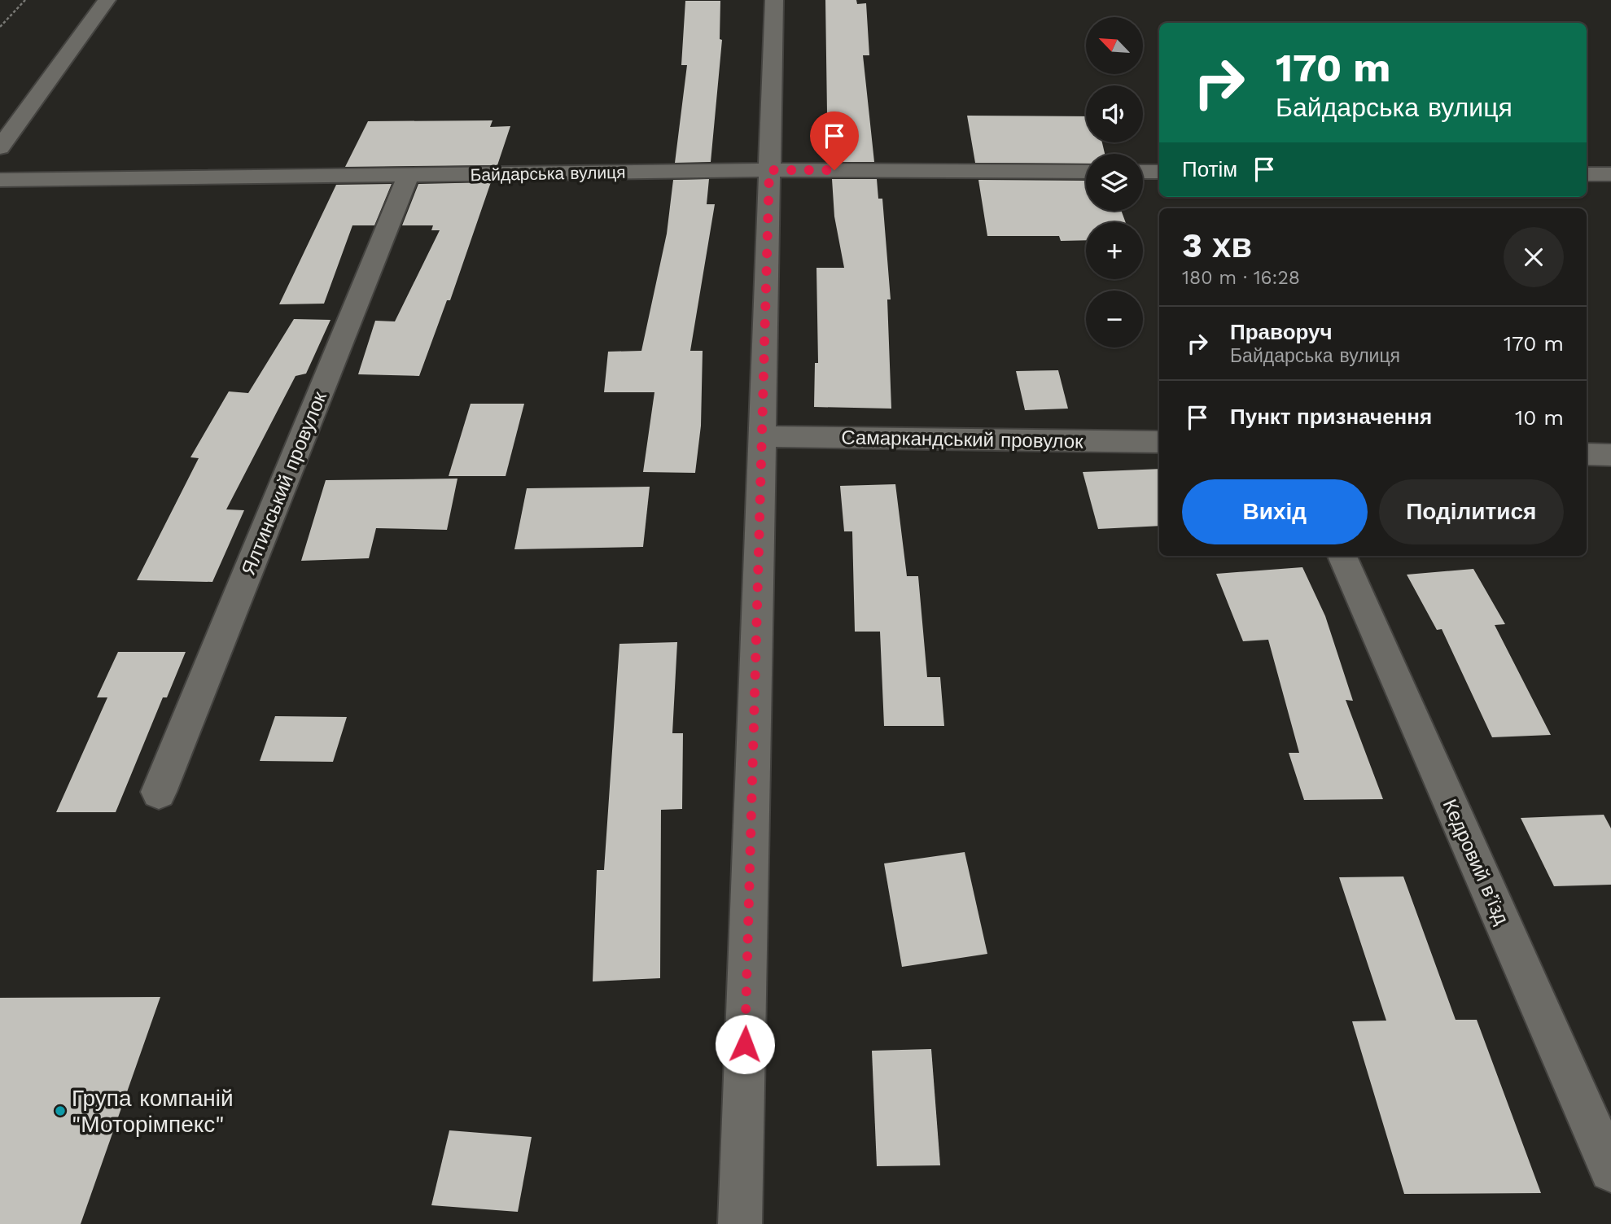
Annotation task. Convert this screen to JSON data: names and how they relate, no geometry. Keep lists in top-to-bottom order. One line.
{"streets":{"street":["Байдарська вулиця","Самаркандський провулок","Ялтинський провулок","Кедровий в’їзд"]},"crossings":[["Байдарська вулиця","Ялтинський провулок"]],"places":["Група компаній \"Моторімпекс\""],"north":"top left","page":{"map_buttons":["+","−"],"turn":["170 m","Байдарська вулиця"],"then":"Потім","heading":["3 хв","180 m · 16:28"],"list":[{"name":"Праворуч","note":"Байдарська вулиця","value":"170 m"},{"name":"Пункт призначення","value":"10 m"}],"buttons":["Вихід","Поділитися"]}}
